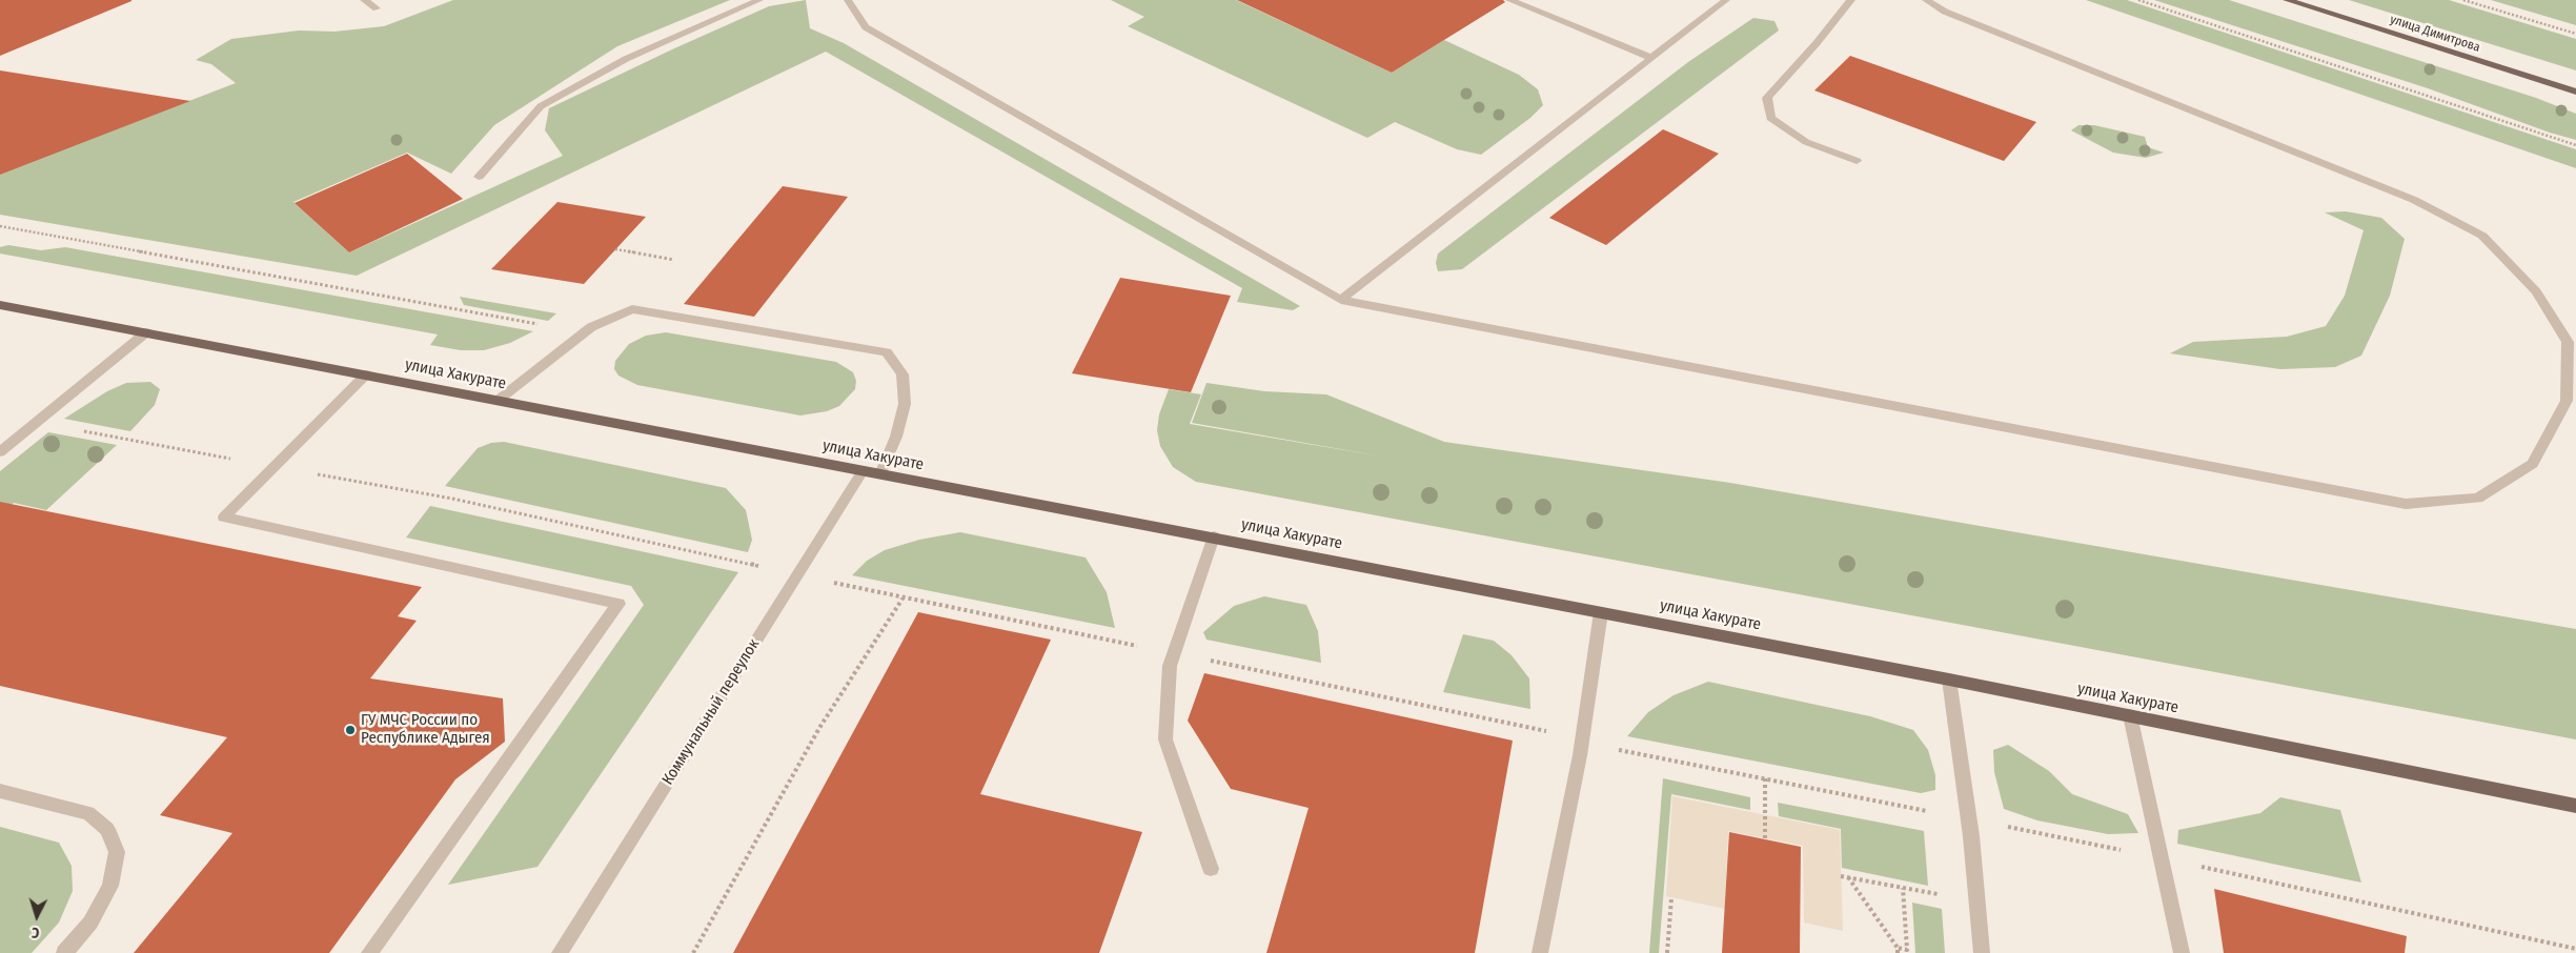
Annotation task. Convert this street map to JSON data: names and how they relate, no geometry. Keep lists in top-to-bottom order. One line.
{"streets":{"main road":["улица Димитрова","улица Хакурате"],"street":["Коммунальный переулок"]},"crossings":[["улица Хакурате","Коммунальный переулок"]],"places":["ГУ МЧС России по Республике Адыгея"],"north":"bottom"}
